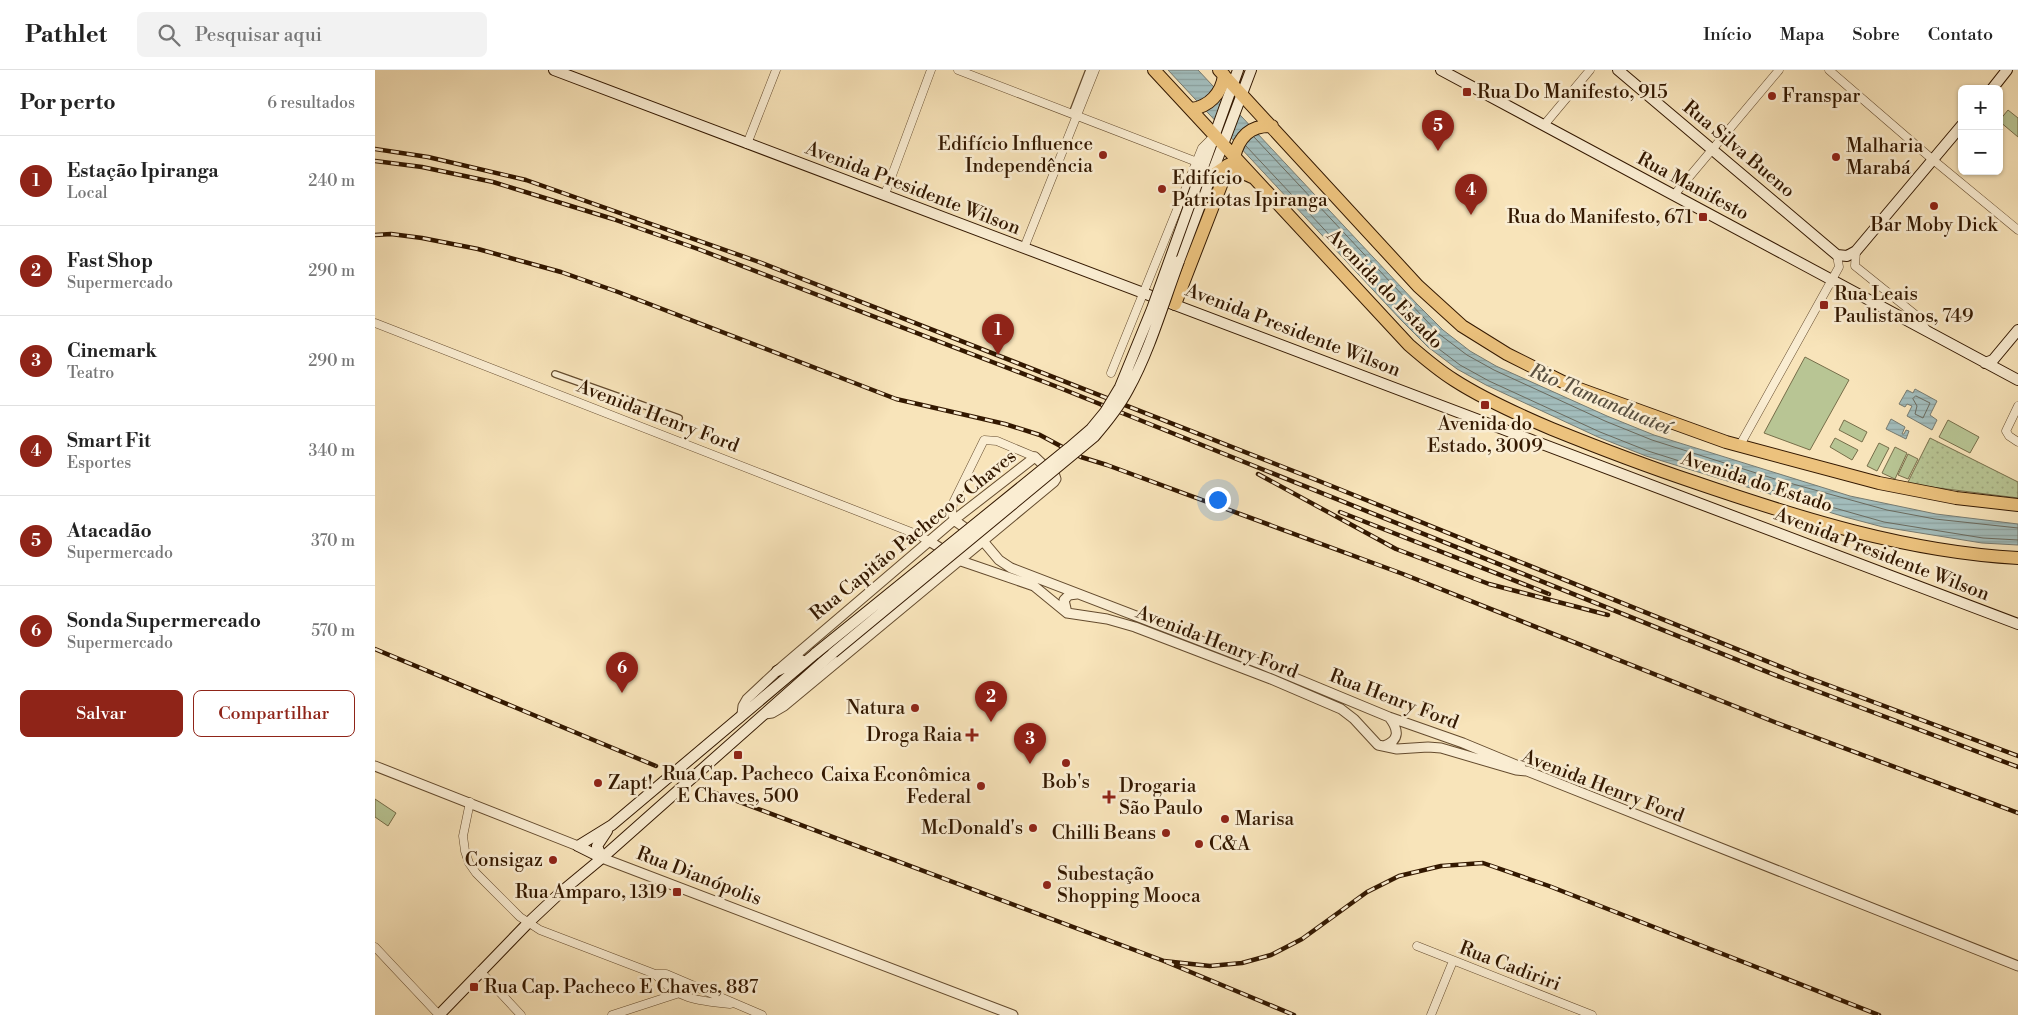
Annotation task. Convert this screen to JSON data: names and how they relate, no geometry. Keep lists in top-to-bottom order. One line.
{"streets":{"highway":["Avenida do Estado"],"main road":["Rua Silva Bueno","Rua Manifesto","Avenida Presidente Wilson","Rua Capitão Pacheco e Chaves","Rua Dianópolis"],"street":["Avenida Henry Ford","Rua Henry Ford","Rua Cadiriri"]},"crossings":[["Avenida Henry Ford","Rua Capitão Pacheco e Chaves"],["Avenida Henry Ford","Rua Henry Ford"],["Rua Capitão Pacheco e Chaves","Rua Henry Ford"],["Rua Capitão Pacheco e Chaves","Rua Dianópolis"]],"water":["Rio Tamanduateí"],"places":{"transit":["Rua Do Manifesto, 915","Rua do Manifesto, 671","Rua Leais Paulistanos, 749","Avenida do Estado, 3009","Rua Cap. Pacheco E Chaves, 500","Rua Amparo, 1319","Rua Cap. Pacheco E Chaves, 887"],"other":["Franspar","Edifício Influence Independência","Malharia Marabá","Edifício Patriotas Ipiranga","Bar Moby Dick","Natura","Bob's","Zapt!","Caixa Econômica Federal","Marisa","McDonald's","Chilli Beans","C&A","Consigaz","Subestação Shopping Mooca"],"health":["Droga Raia","Drogaria São Paulo"]},"page":{"header":"Pathlet","search":"Pesquisar aqui","nav":["Início","Mapa","Sobre","Contato"],"heading":["Por perto","6 resultados"],"map_buttons":["+","−"],"pins":["5","4","1","6","2","3"],"list":[{"mark":"1","name":"Estação Ipiranga","note":"Local","value":"240 m"},{"mark":"2","name":"Fast Shop","note":"Supermercado","value":"290 m"},{"mark":"3","name":"Cinemark","note":"Teatro","value":"290 m"},{"mark":"4","name":"Smart Fit","note":"Esportes","value":"340 m"},{"mark":"5","name":"Atacadão","note":"Supermercado","value":"370 m"},{"mark":"6","name":"Sonda Supermercado","note":"Supermercado","value":"570 m"}],"buttons":["Salvar","Compartilhar"]}}
